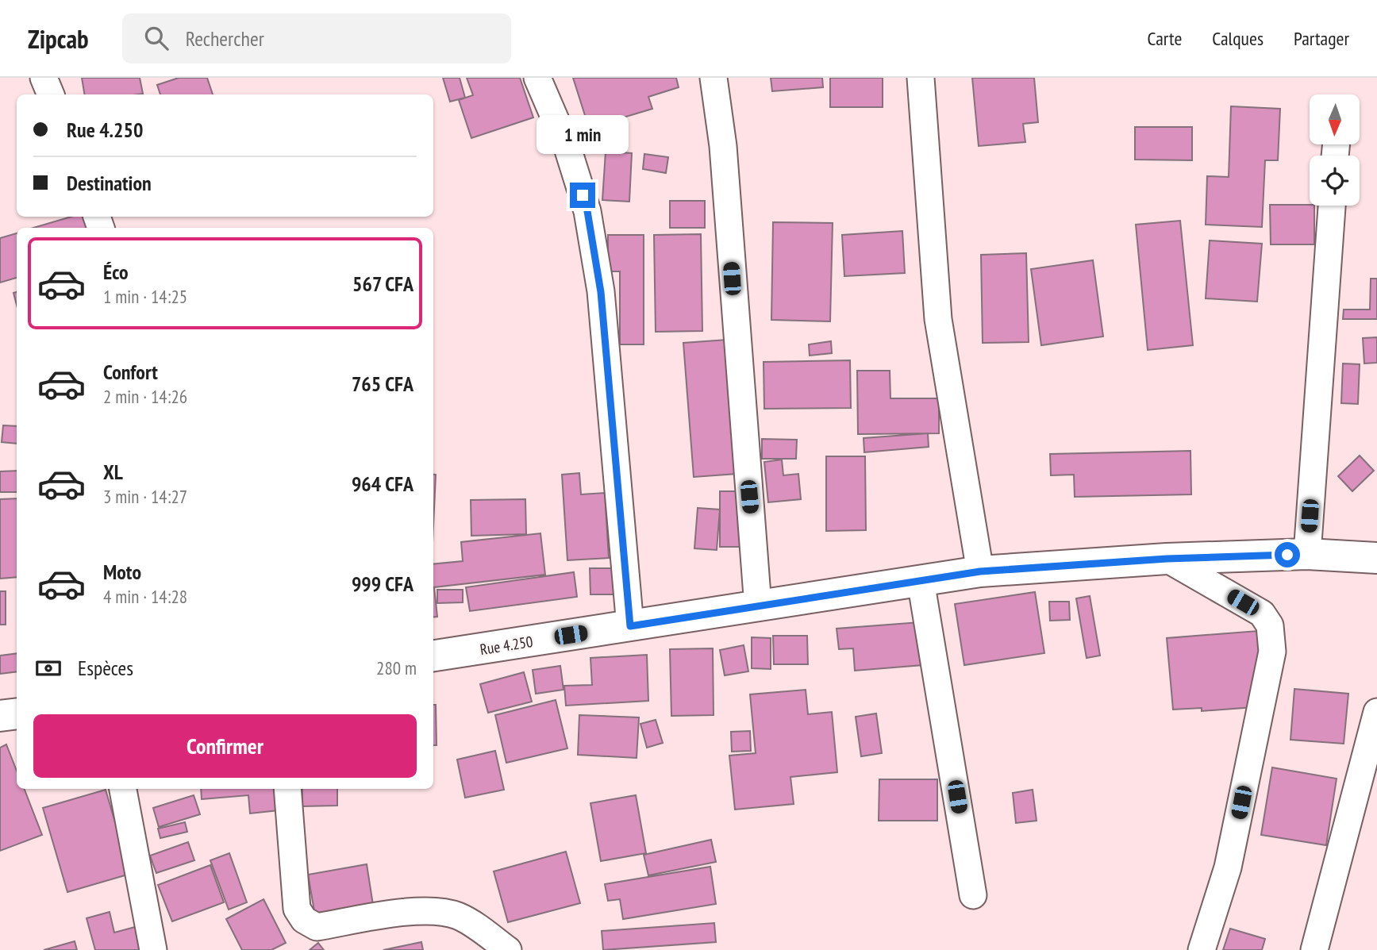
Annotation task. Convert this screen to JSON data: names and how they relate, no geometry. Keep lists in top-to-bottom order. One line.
{"streets":{"main road":["Rue 4.250"]},"north":"bottom","page":{"header":"Zipcab","search":"Rechercher","nav":["Carte","Calques","Partager"],"banner":["Rue 4.250","Destination"],"bubble":"1 min","list":[{"name":"Éco","note":"1 min · 14:25","value":"567 CFA"},{"name":"Confort","note":"2 min · 14:26","value":"765 CFA"},{"name":"XL","note":"3 min · 14:27","value":"964 CFA"},{"name":"Moto","note":"4 min · 14:28","value":"999 CFA"}],"pay":["Espèces","280 m"],"buttons":"Confirmer"}}
